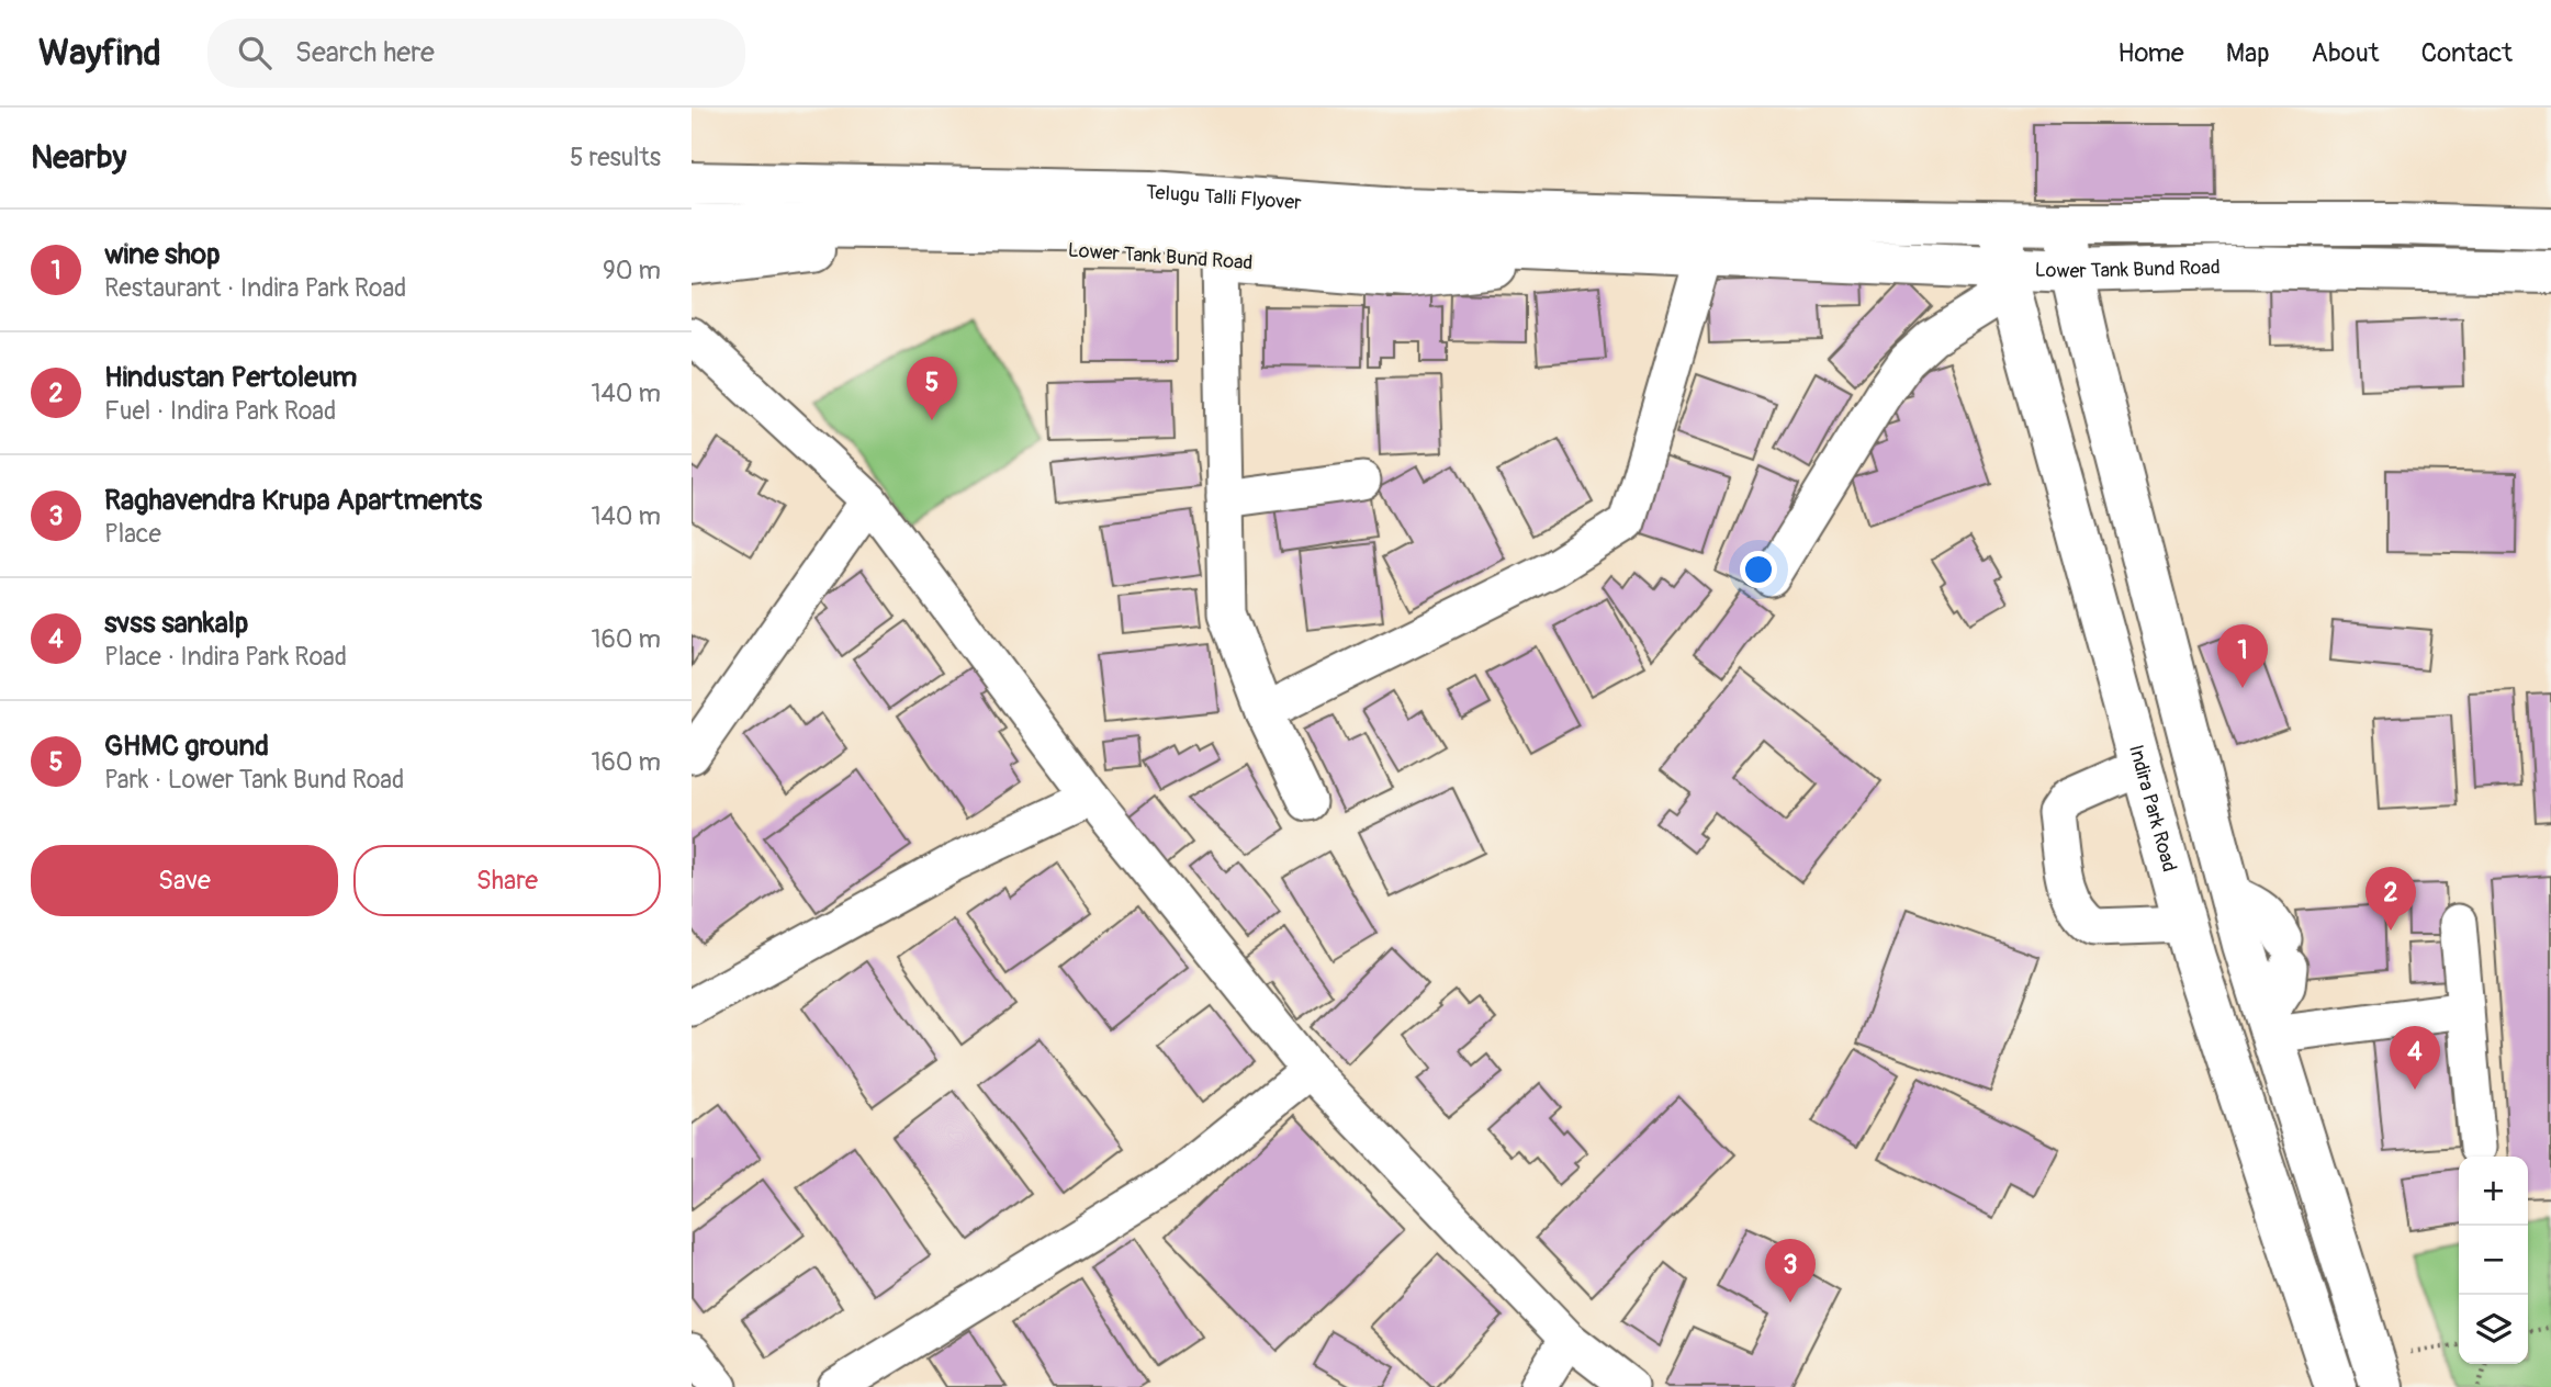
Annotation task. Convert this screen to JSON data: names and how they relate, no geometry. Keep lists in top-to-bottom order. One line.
{"streets":{"main road":["Telugu Talli Flyover","Lower Tank Bund Road","Indira Park Road"]},"crossings":[["Telugu Talli Flyover","Lower Tank Bund Road"],["Telugu Talli Flyover","Indira Park Road"],["Lower Tank Bund Road","Indira Park Road"]],"page":{"header":"Wayfind","search":"Search here","nav":["Home","Map","About","Contact"],"heading":["Nearby","5 results"],"list":[{"mark":"1","name":"wine shop","note":"Restaurant · Indira Park Road","value":"90 m"},{"mark":"2","name":"Hindustan Pertoleum","note":"Fuel · Indira Park Road","value":"140 m"},{"mark":"3","name":"Raghavendra Krupa Apartments","note":"Place","value":"140 m"},{"mark":"4","name":"svss sankalp","note":"Place · Indira Park Road","value":"160 m"},{"mark":"5","name":"GHMC ground","note":"Park · Lower Tank Bund Road","value":"160 m"}],"pins":["5","1","2","4","3"],"buttons":["Save","Share"],"map_buttons":["+","−"]}}
